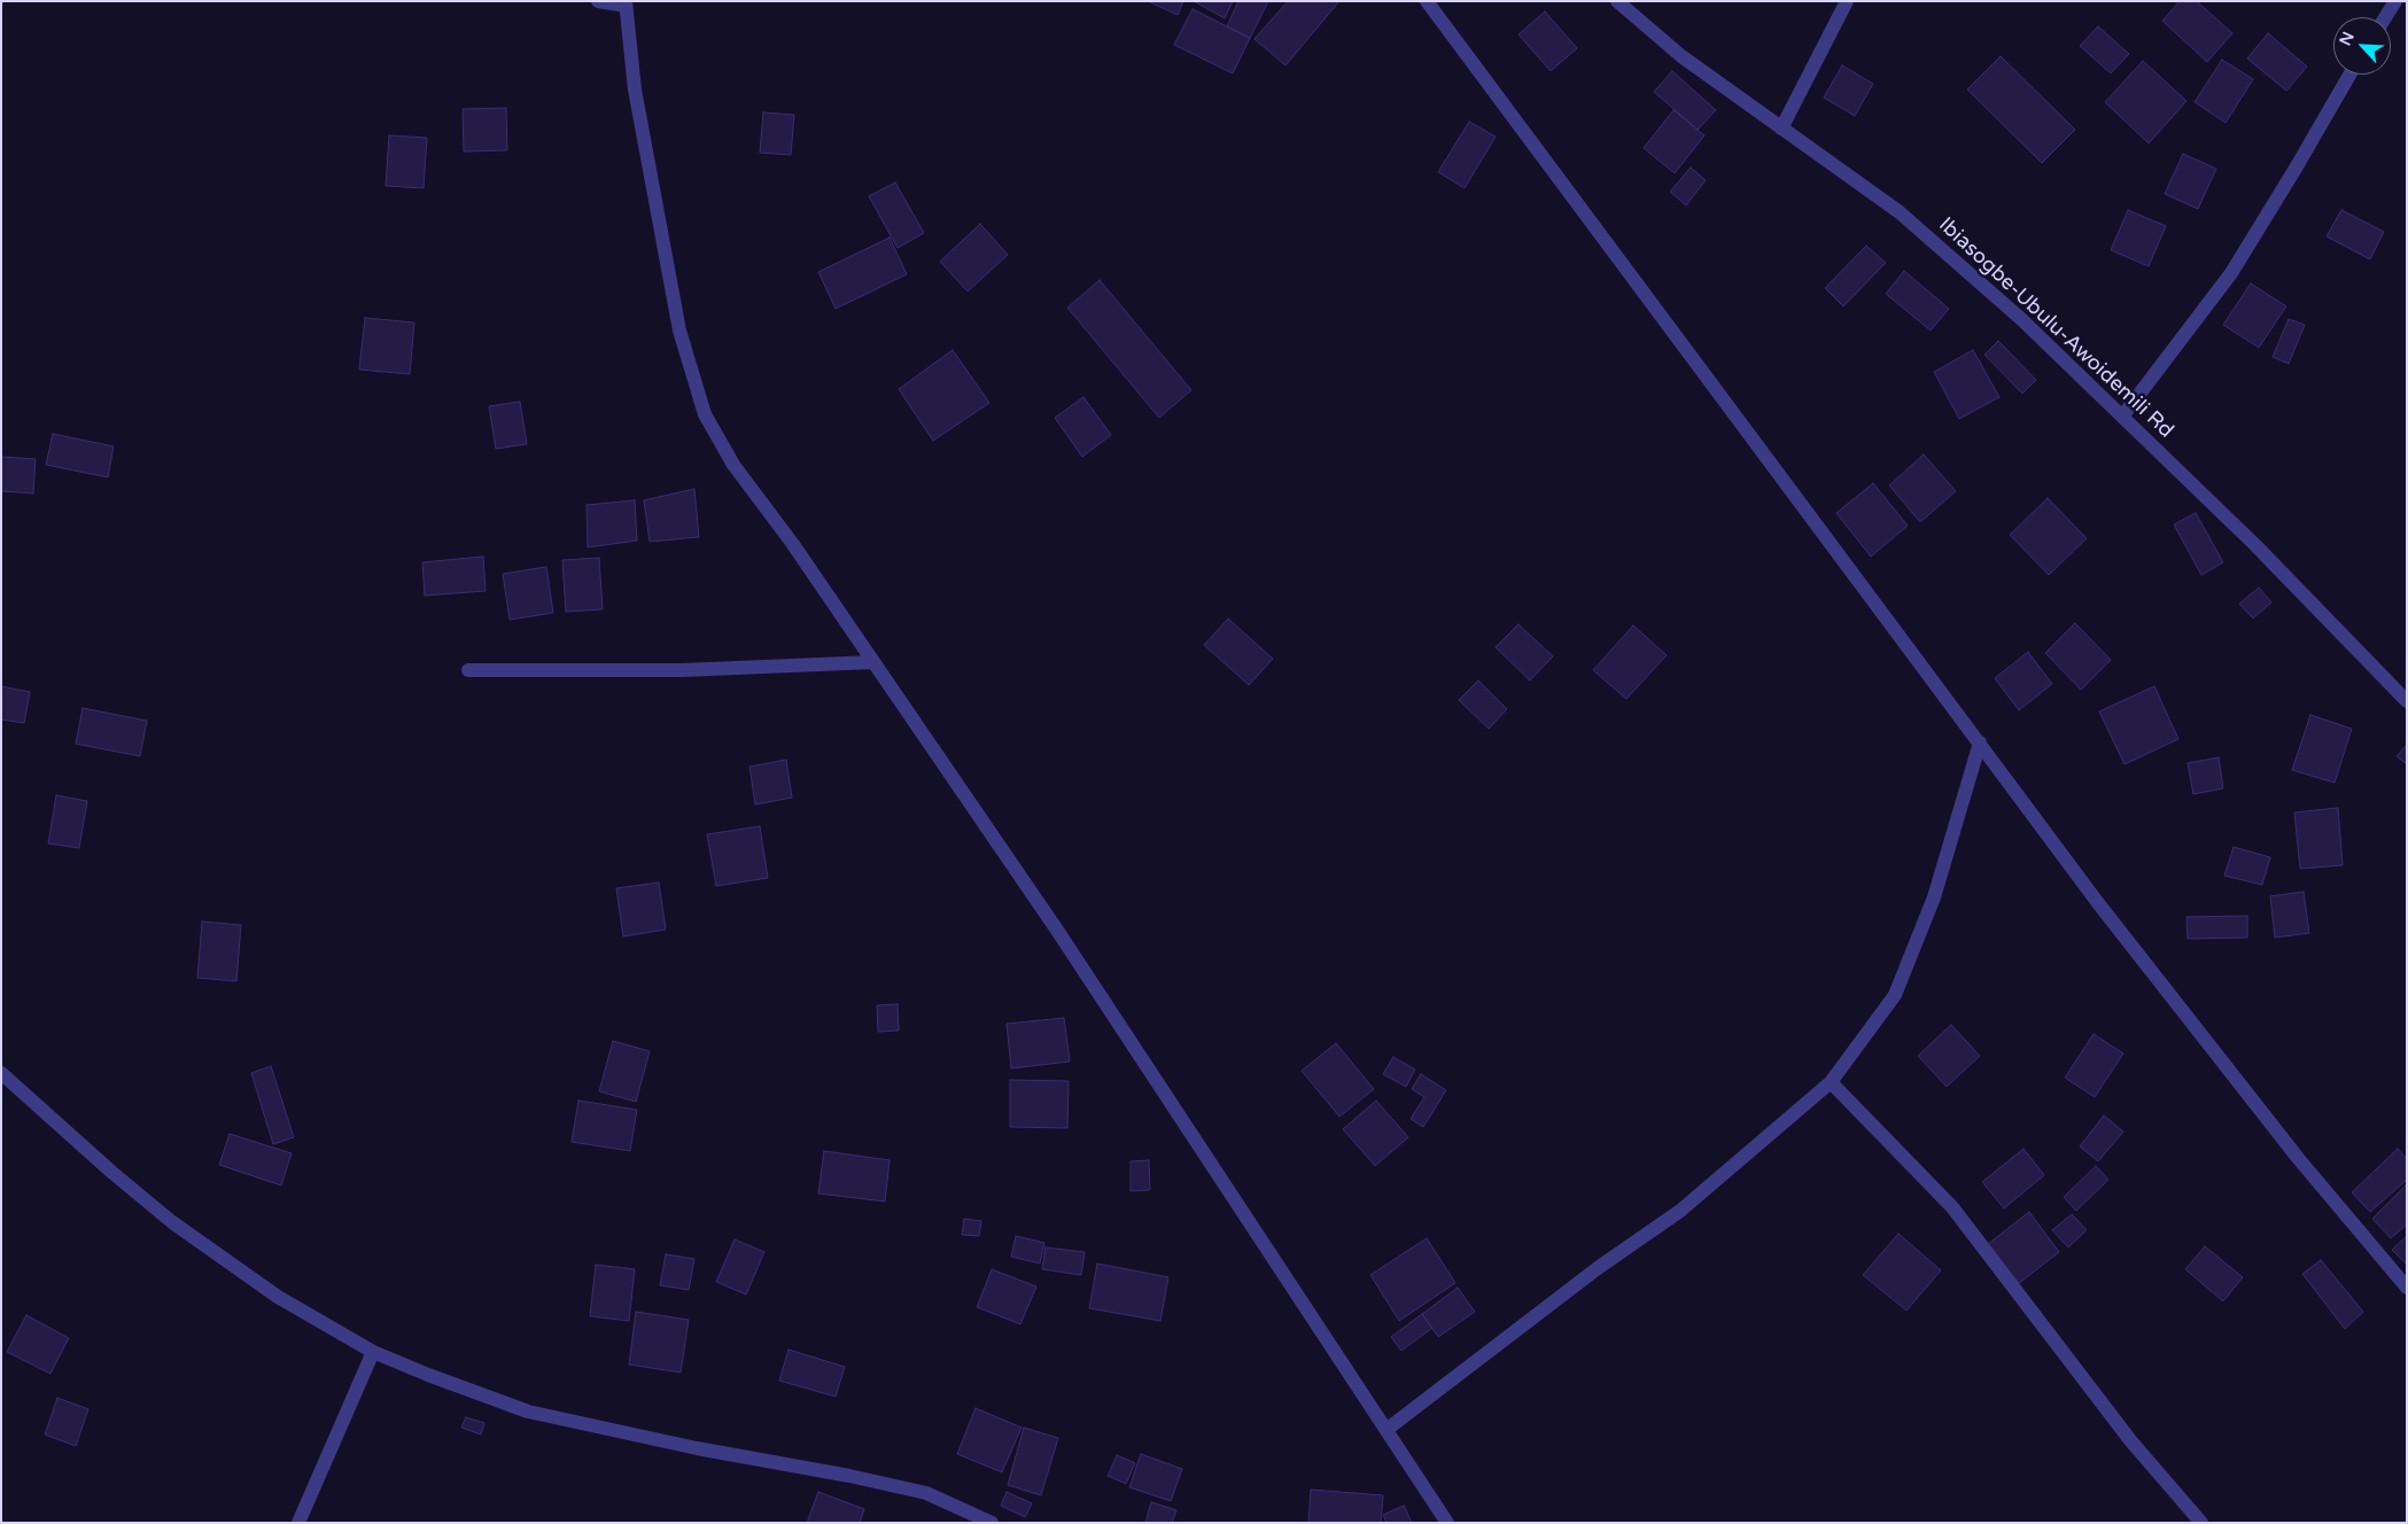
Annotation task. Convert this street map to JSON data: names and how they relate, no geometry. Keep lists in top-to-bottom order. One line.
{"streets":{"street":["Ibiasogbe-Ubulu-Awoidemili Rd"]},"north":"top left"}
